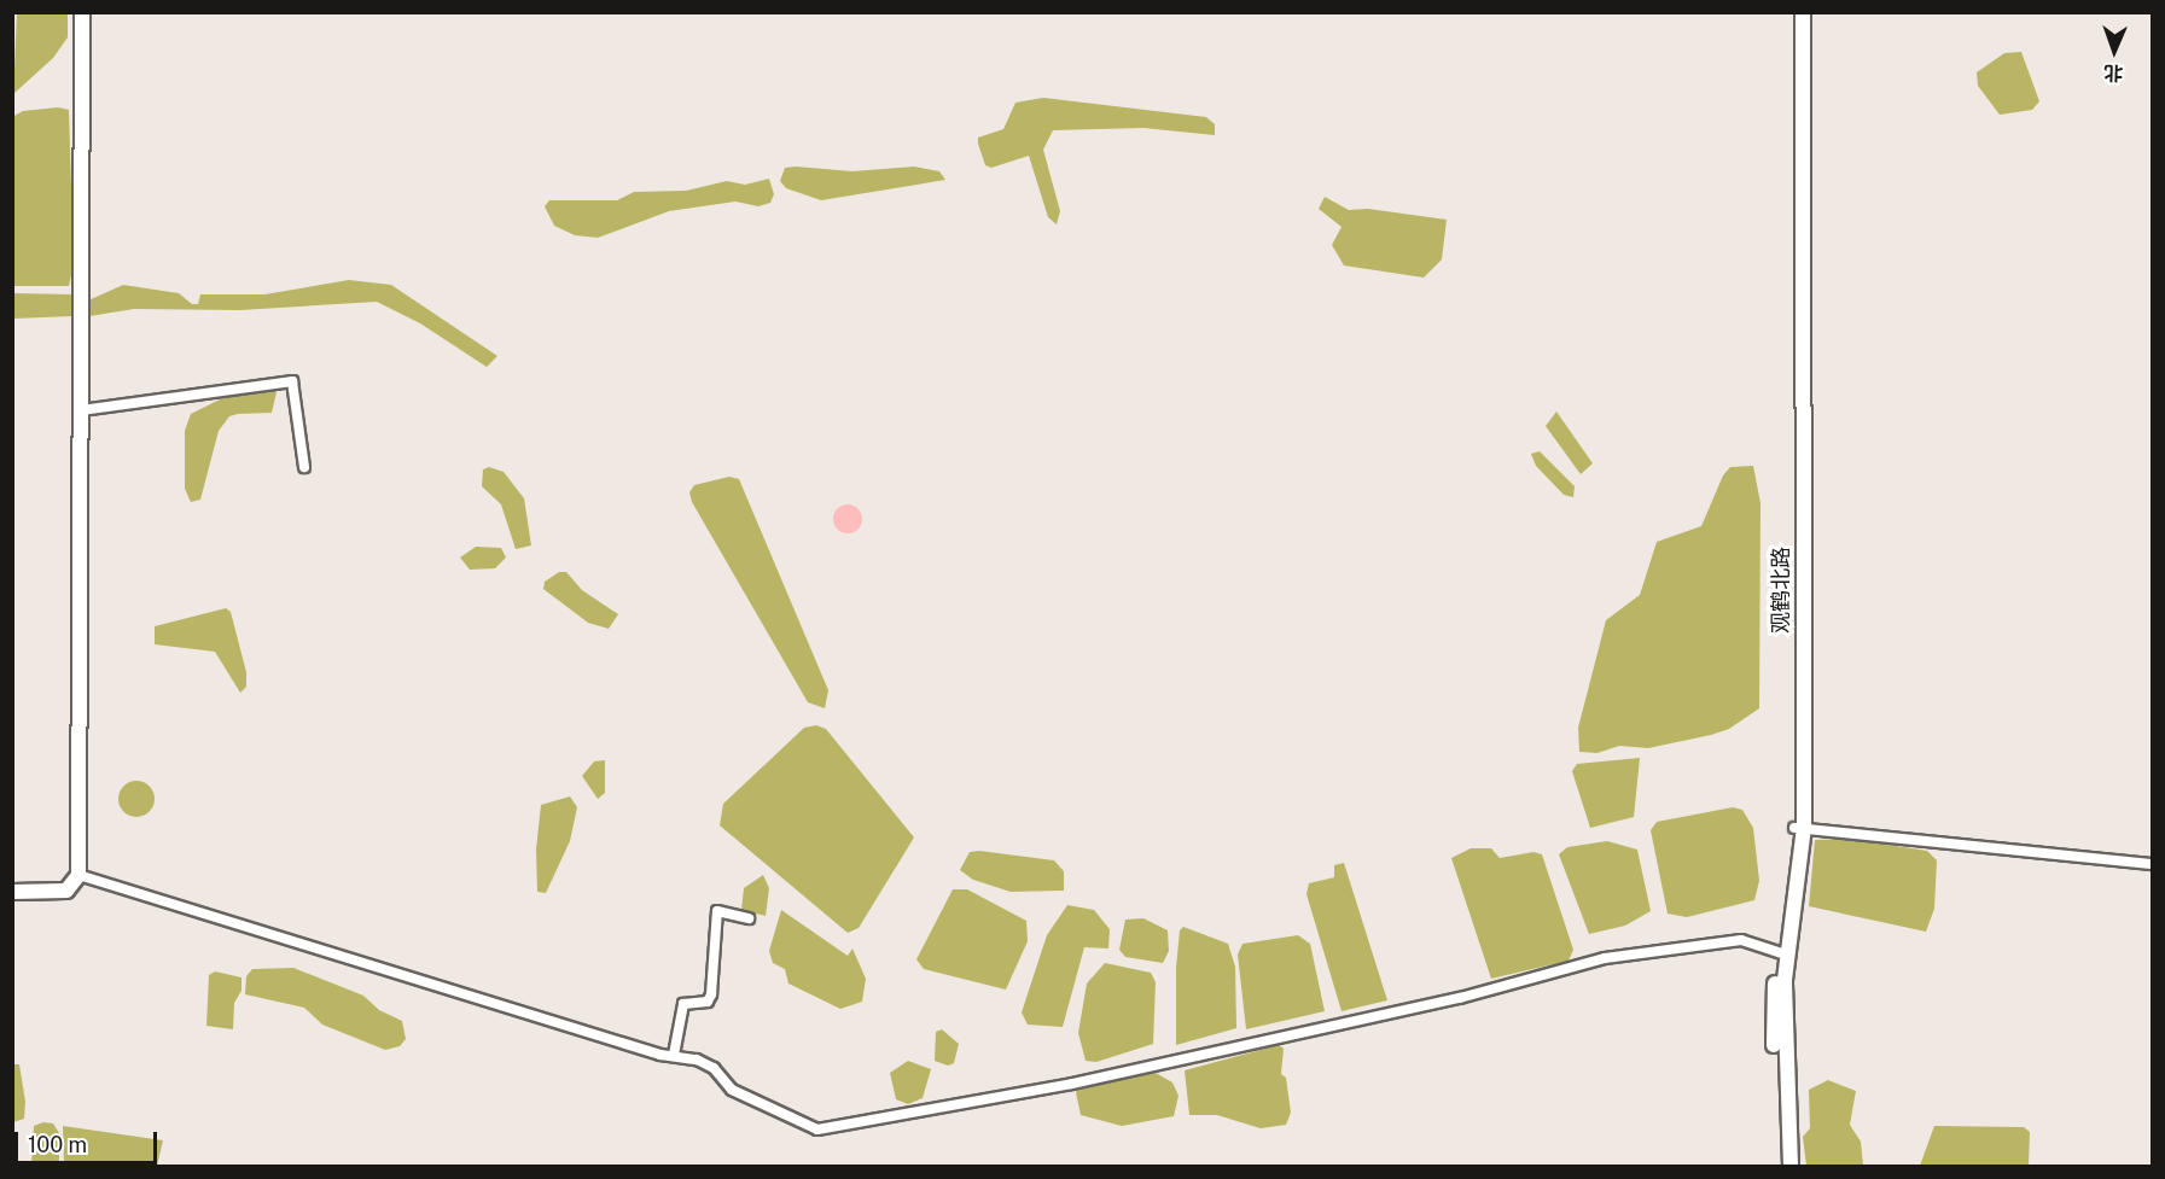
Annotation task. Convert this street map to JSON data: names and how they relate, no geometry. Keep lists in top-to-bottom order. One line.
{"streets":{"street":["观鹤北路"]},"scale_bar":"100 m","north":"bottom"}
